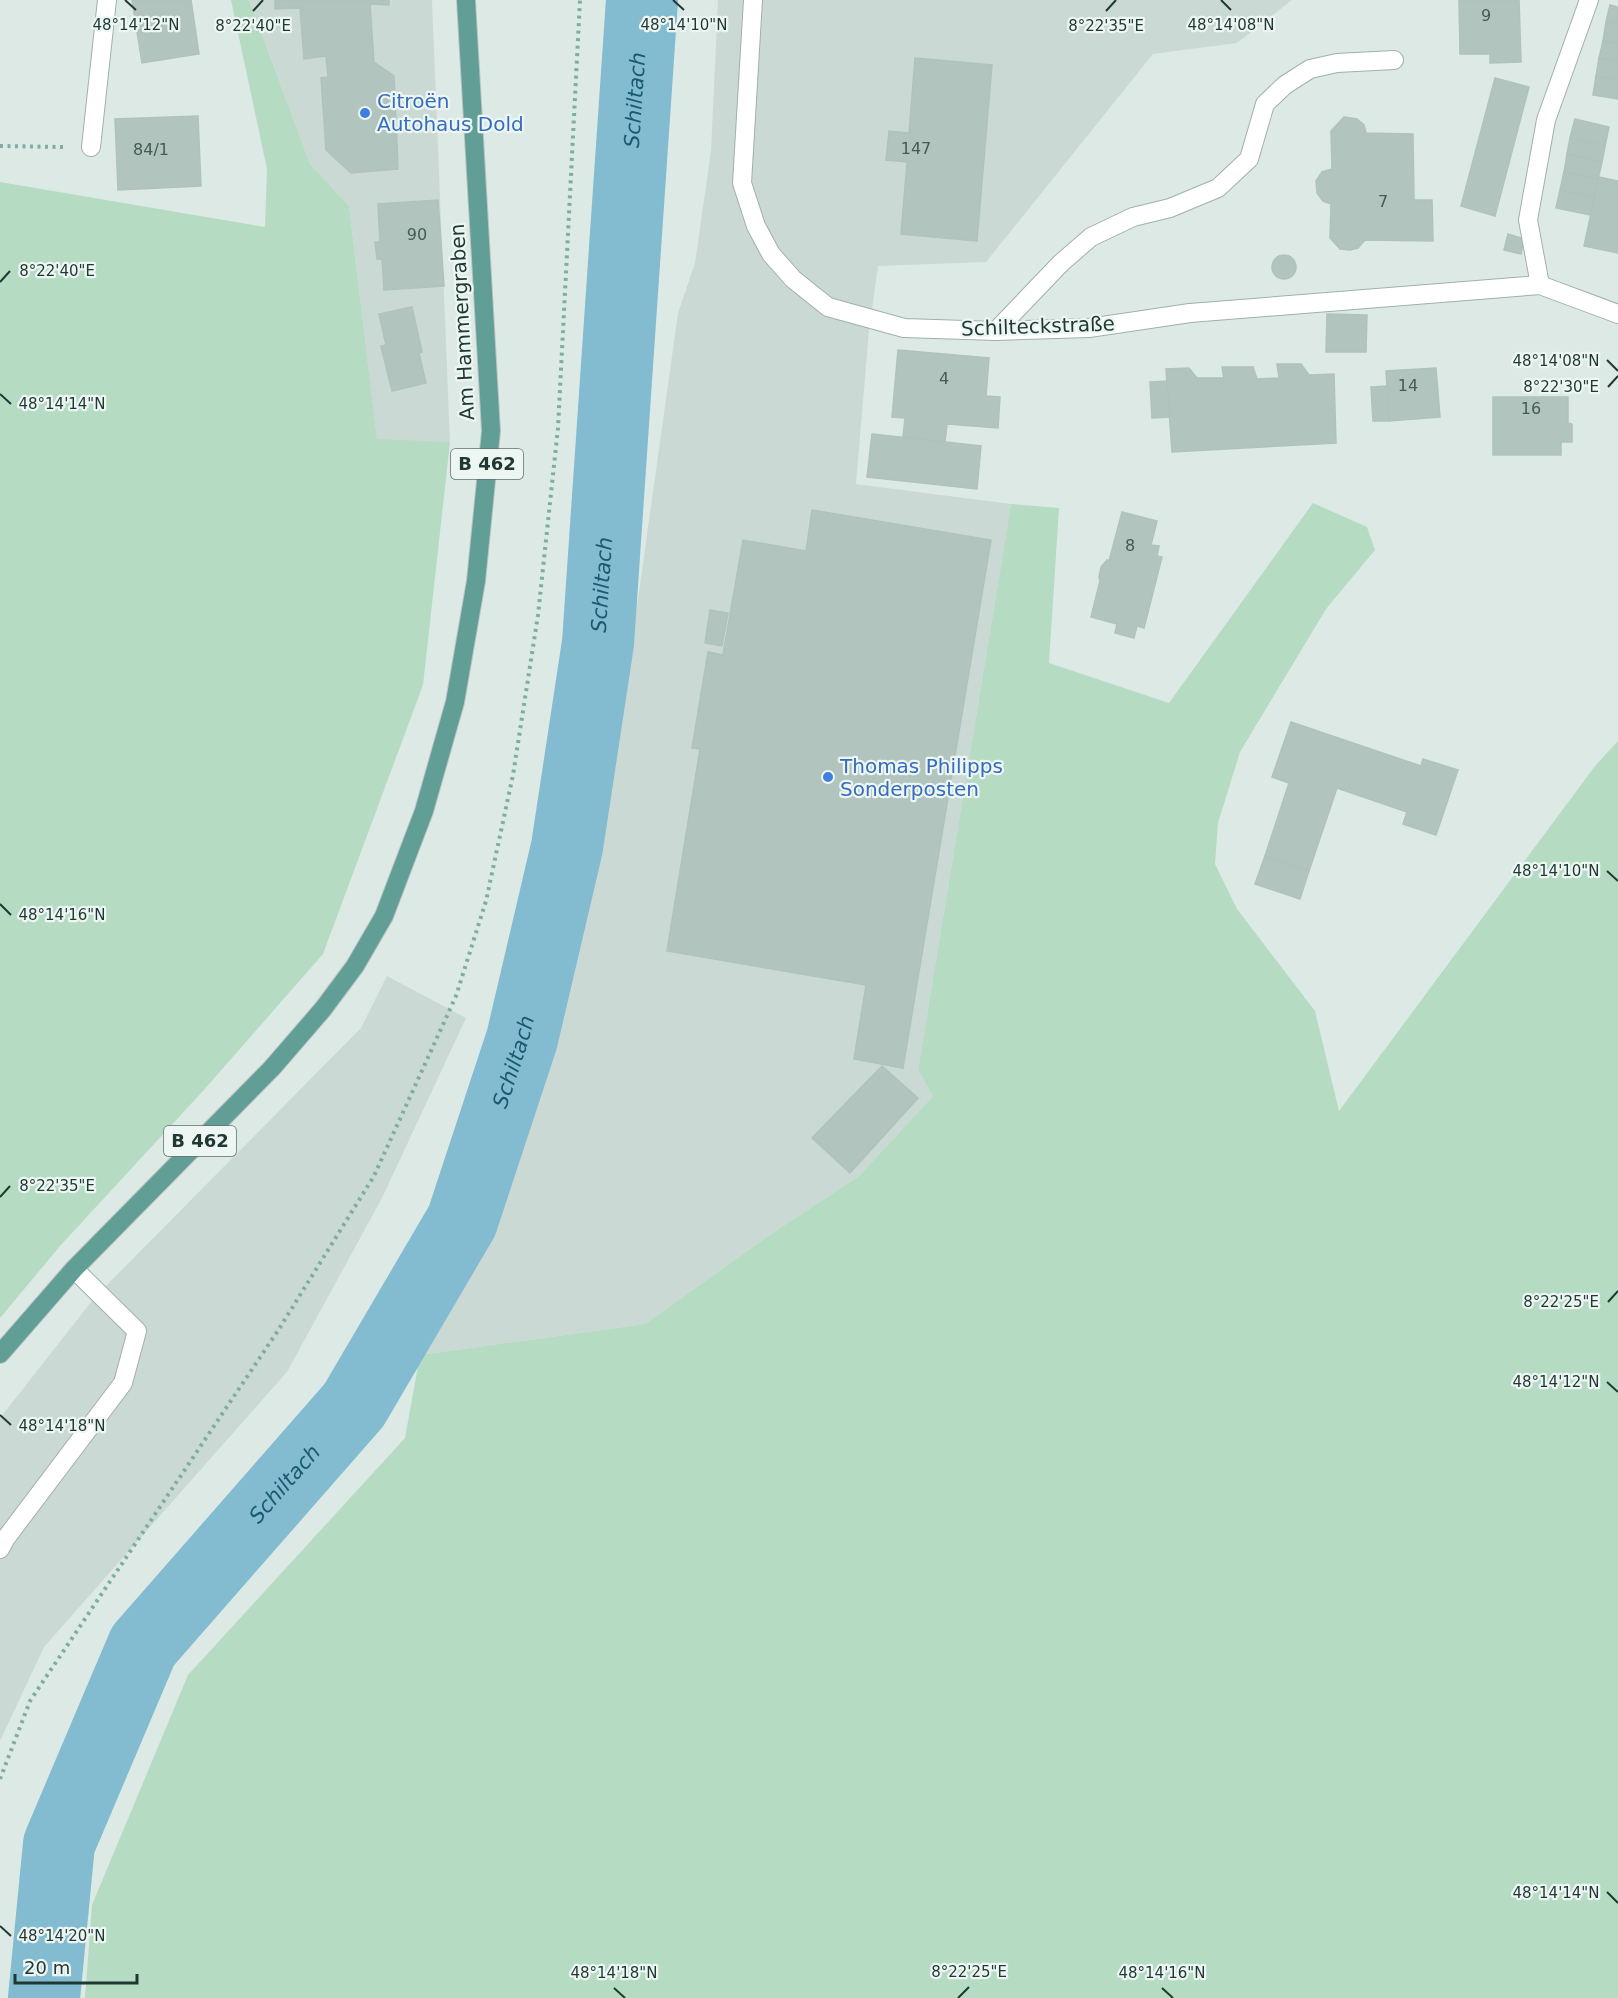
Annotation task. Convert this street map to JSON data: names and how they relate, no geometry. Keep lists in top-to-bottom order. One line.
{"streets":{"main road":["Am Hammergraben","B 462"],"street":["Schilteckstraße"]},"crossings":[["Am Hammergraben","B 462"]],"water":["Schiltach"],"places":["Citroën Autohaus Dold","Thomas Philipps Sonderposten"],"house_numbers":["9","147","84/1","7","90","4","14","16","8"],"scale_bar":"20 m","coordinates":["48°14'12\"N","48°14'10\"N","48°14'08\"N","8°22'40\"E","8°22'35\"E","8°22'30\"E","48°14'14\"N","48°14'16\"N","8°22'25\"E","48°14'18\"N","48°14'20\"N"]}
